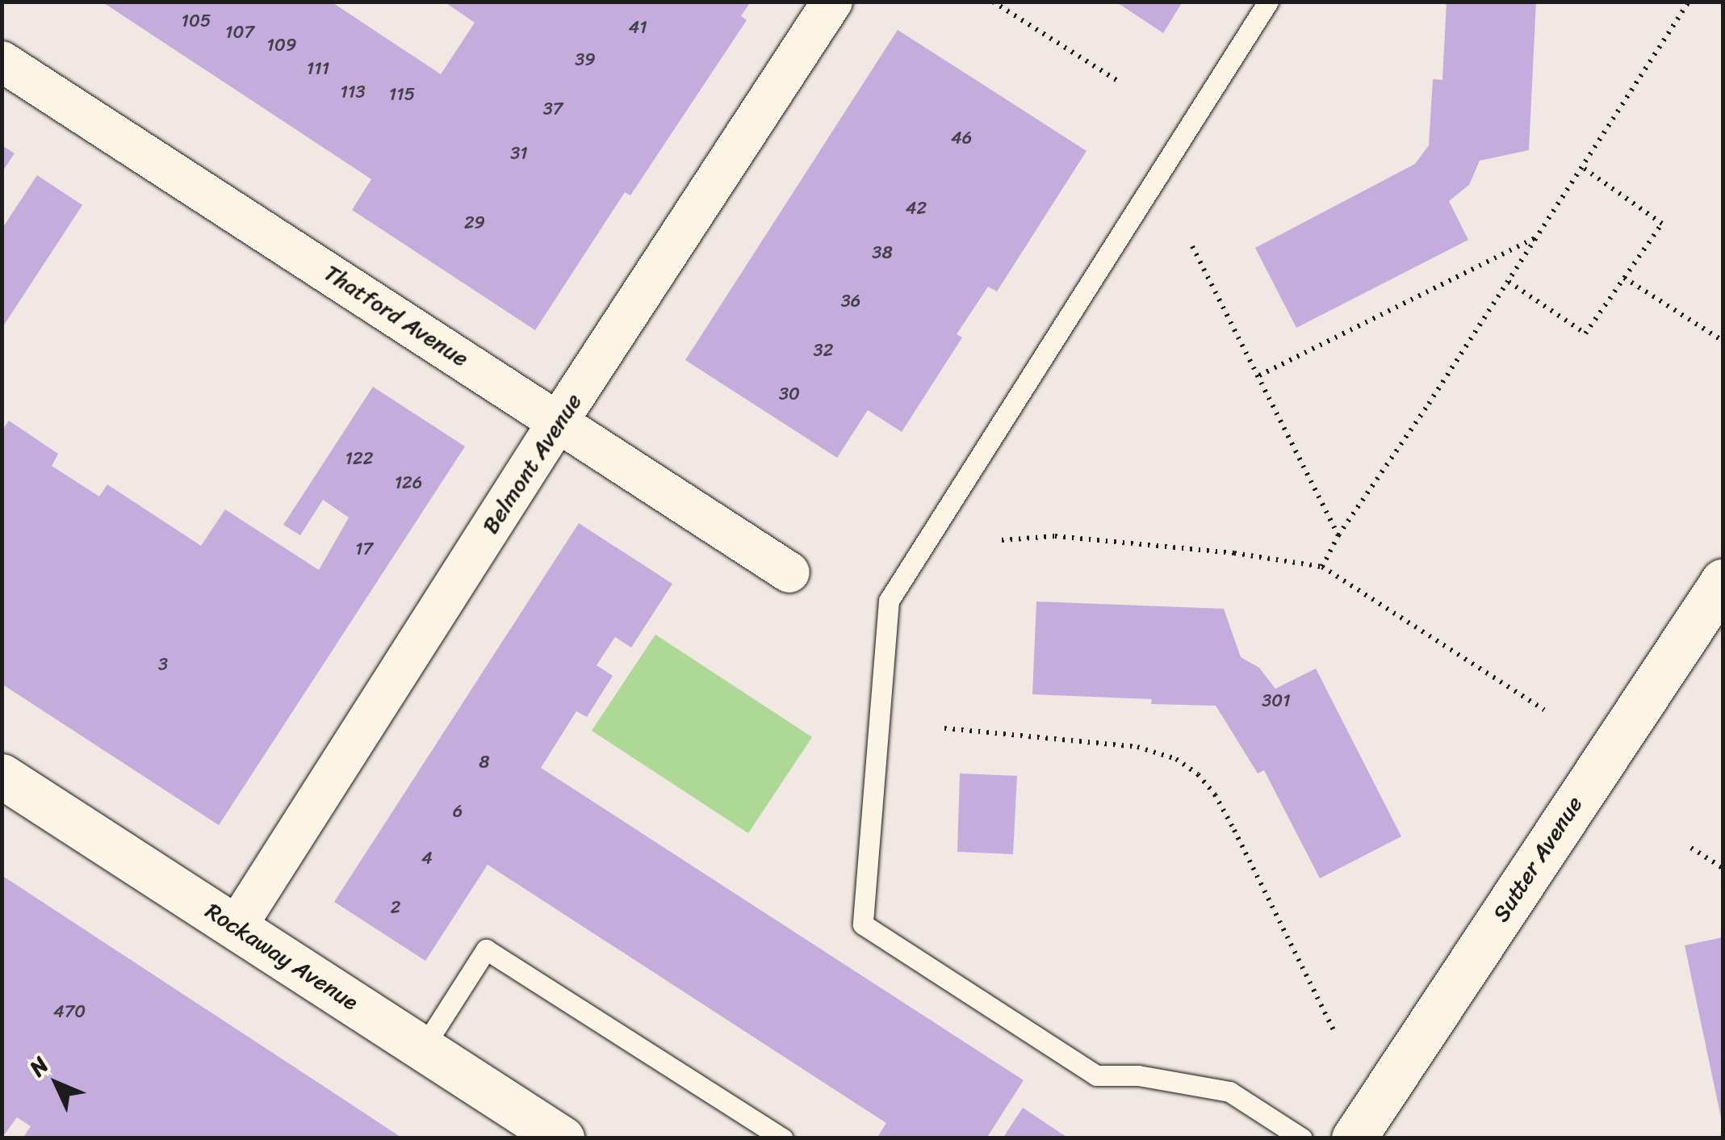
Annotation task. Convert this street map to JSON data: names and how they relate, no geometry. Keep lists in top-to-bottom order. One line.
{"streets":{"street":["Thatford Avenue","Belmont Avenue","Sutter Avenue","Rockaway Avenue"]},"crossings":[["Thatford Avenue","Belmont Avenue"],["Belmont Avenue","Rockaway Avenue"]],"house_numbers":["105","41","107","109","39","111","113","115","37","46","31","42","29","38","36","32","30","122","126","17","3","301","8","6","4","2","470"],"north":"top left"}
